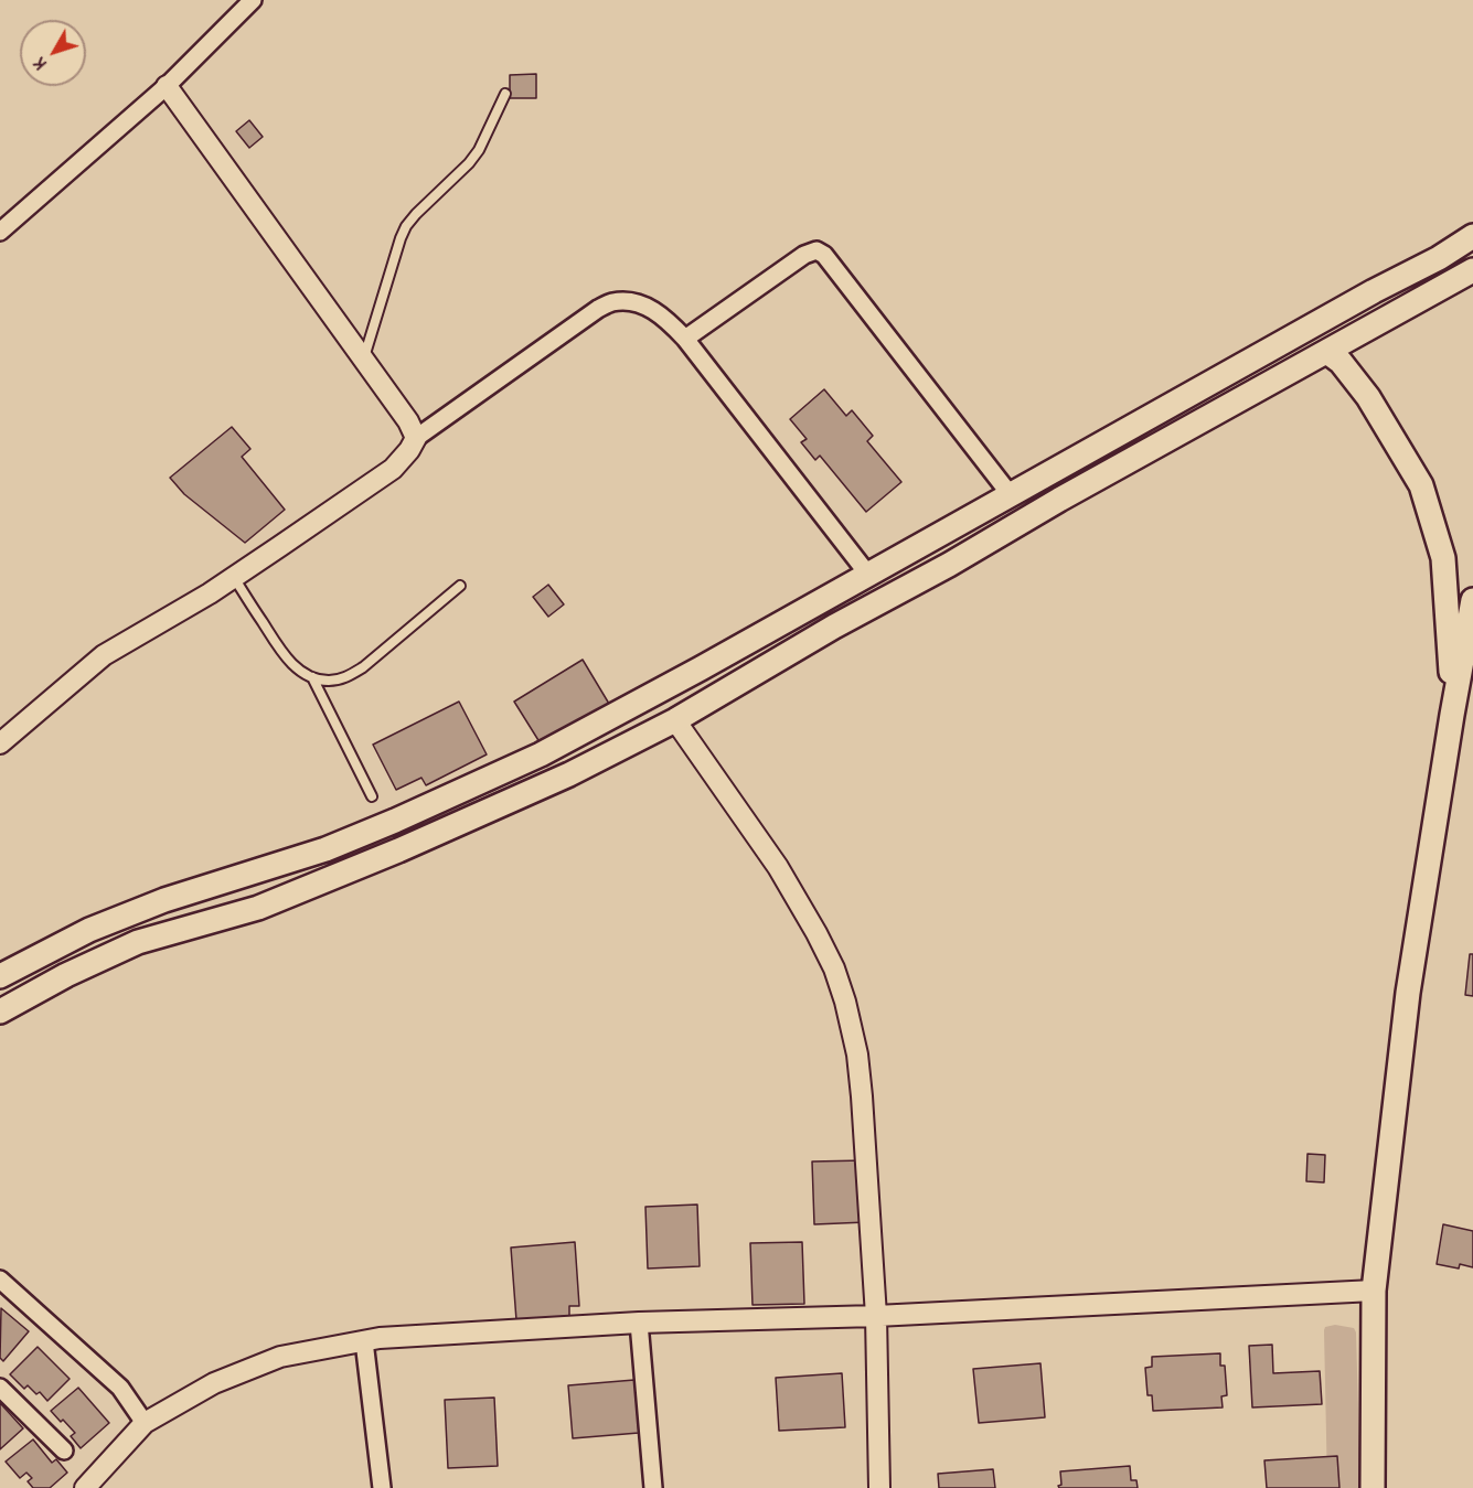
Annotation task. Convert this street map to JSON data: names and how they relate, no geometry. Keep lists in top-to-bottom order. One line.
{"north":"bottom left"}
